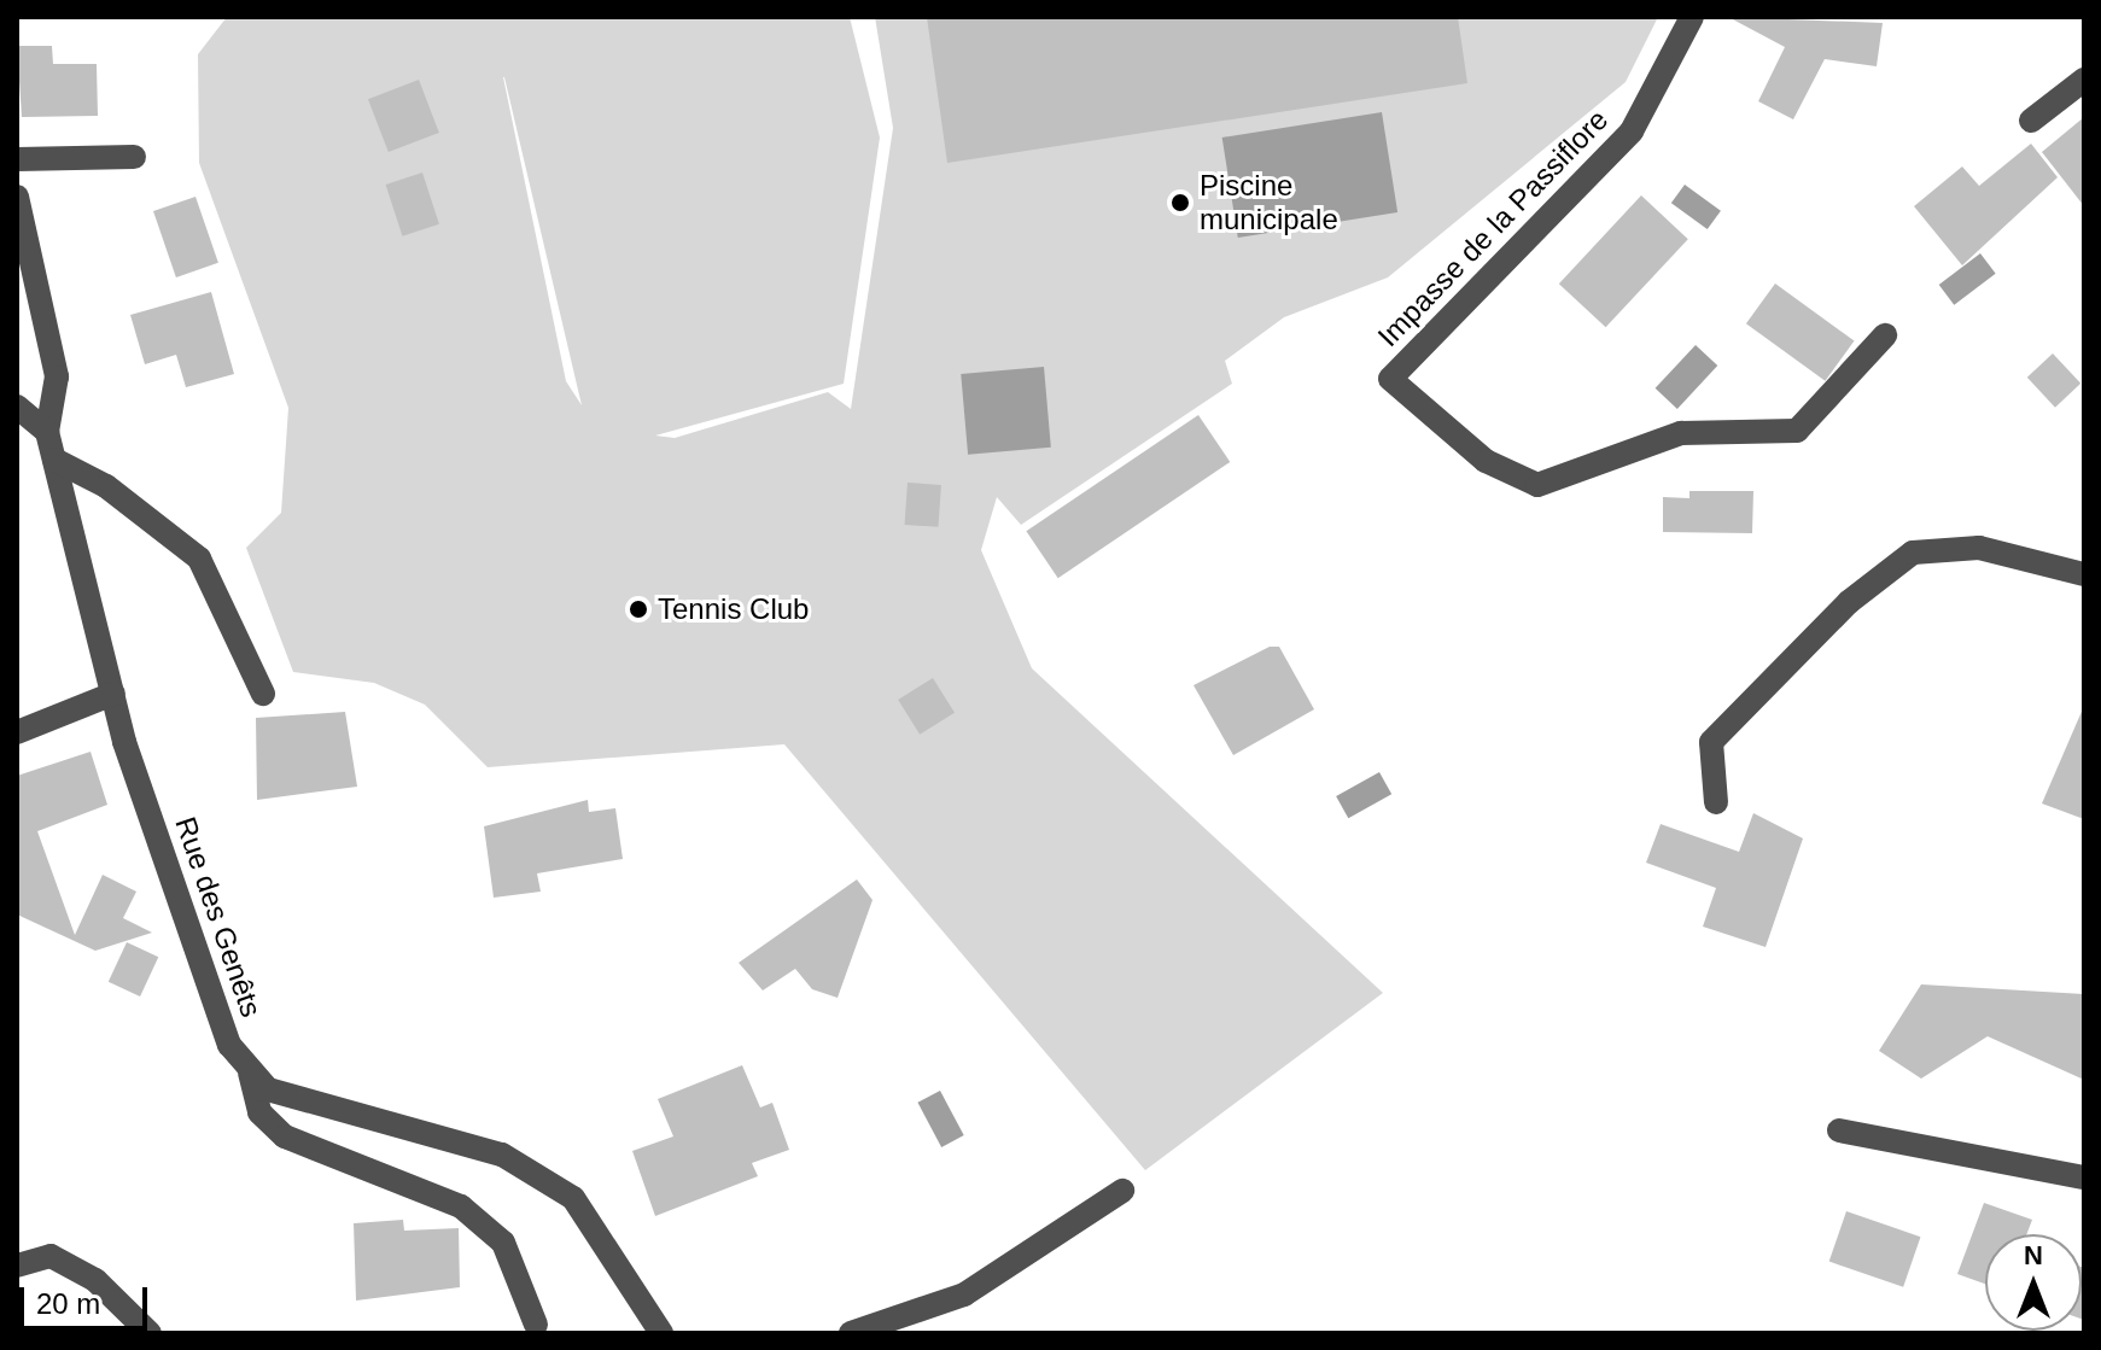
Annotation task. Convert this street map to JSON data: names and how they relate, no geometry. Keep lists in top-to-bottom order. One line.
{"streets":{"street":["Impasse de la Passiflore","Rue des Genêts"]},"places":["Piscine municipale","Tennis Club"],"scale_bar":"20 m","north":"top"}
